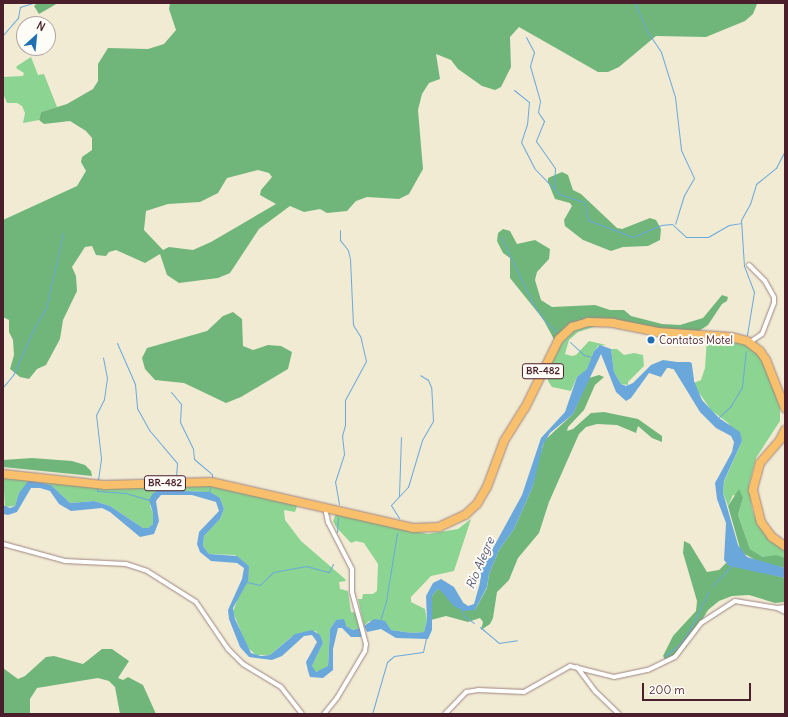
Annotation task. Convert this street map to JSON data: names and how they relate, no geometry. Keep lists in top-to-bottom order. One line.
{"streets":{"highway":["BR-482"]},"water":["Rio Alegre"],"places":["Contatos Motel"],"scale_bar":"200 m","north":"top right"}
